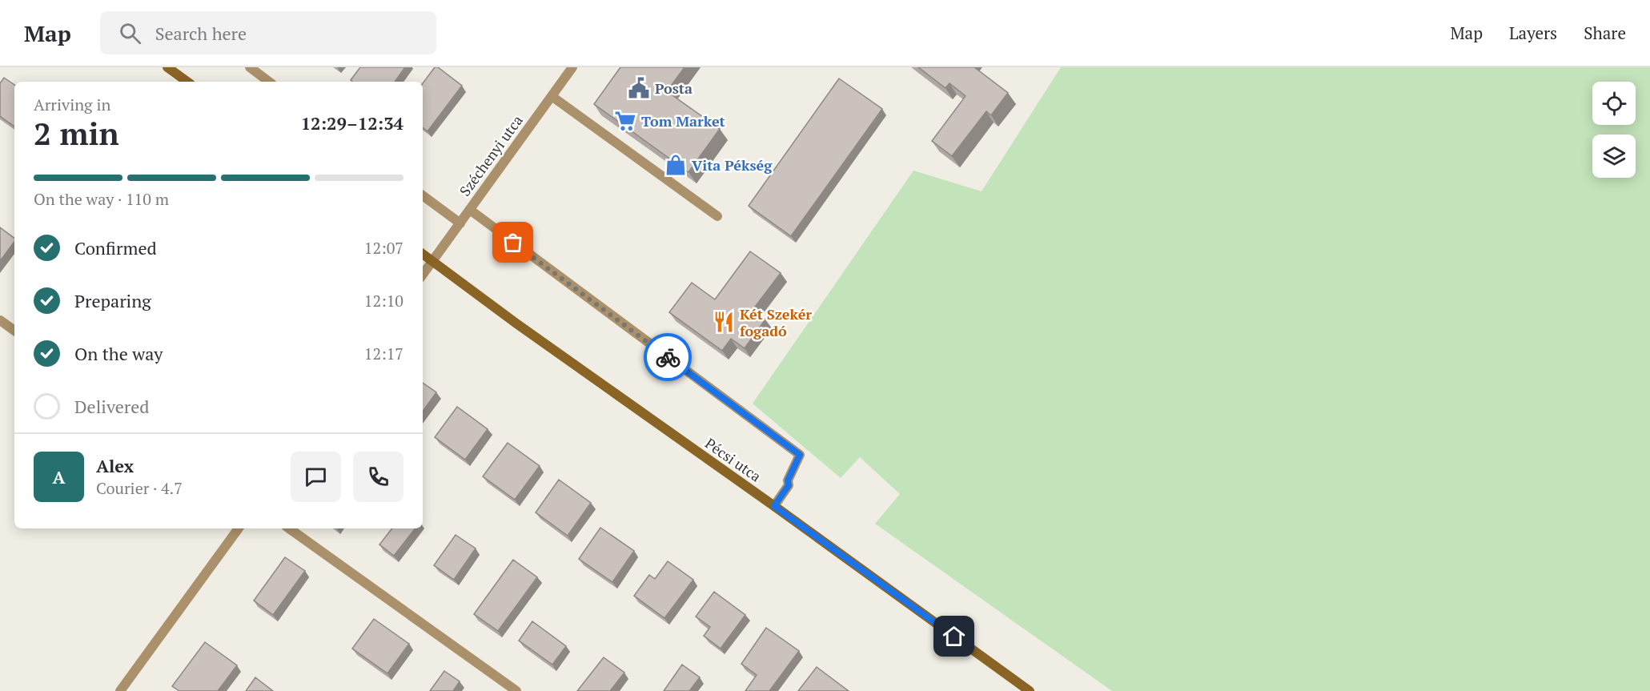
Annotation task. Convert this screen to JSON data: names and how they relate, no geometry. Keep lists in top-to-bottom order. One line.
{"streets":{"main road":["Pécsi utca"],"street":["Széchenyi utca"]},"crossings":[["Széchenyi utca","Pécsi utca"]],"places":{"public building":["Posta"],"supermarket":["Tom Market"],"shop":["Vita Pékség"],"restaurant":["Két Szekér fogadó"]},"page":{"header":"Map","search":"Search here","nav":["Map","Layers","Share"],"heading":["2 min","Arriving in","12:29–12:34"],"panel":["Alex","Courier · 4.7"],"bar":"On the way · 110 m","list":[["Confirmed","12:07"],["Preparing","12:10"],["On the way","12:17"],"Delivered"],"round":"A"}}
